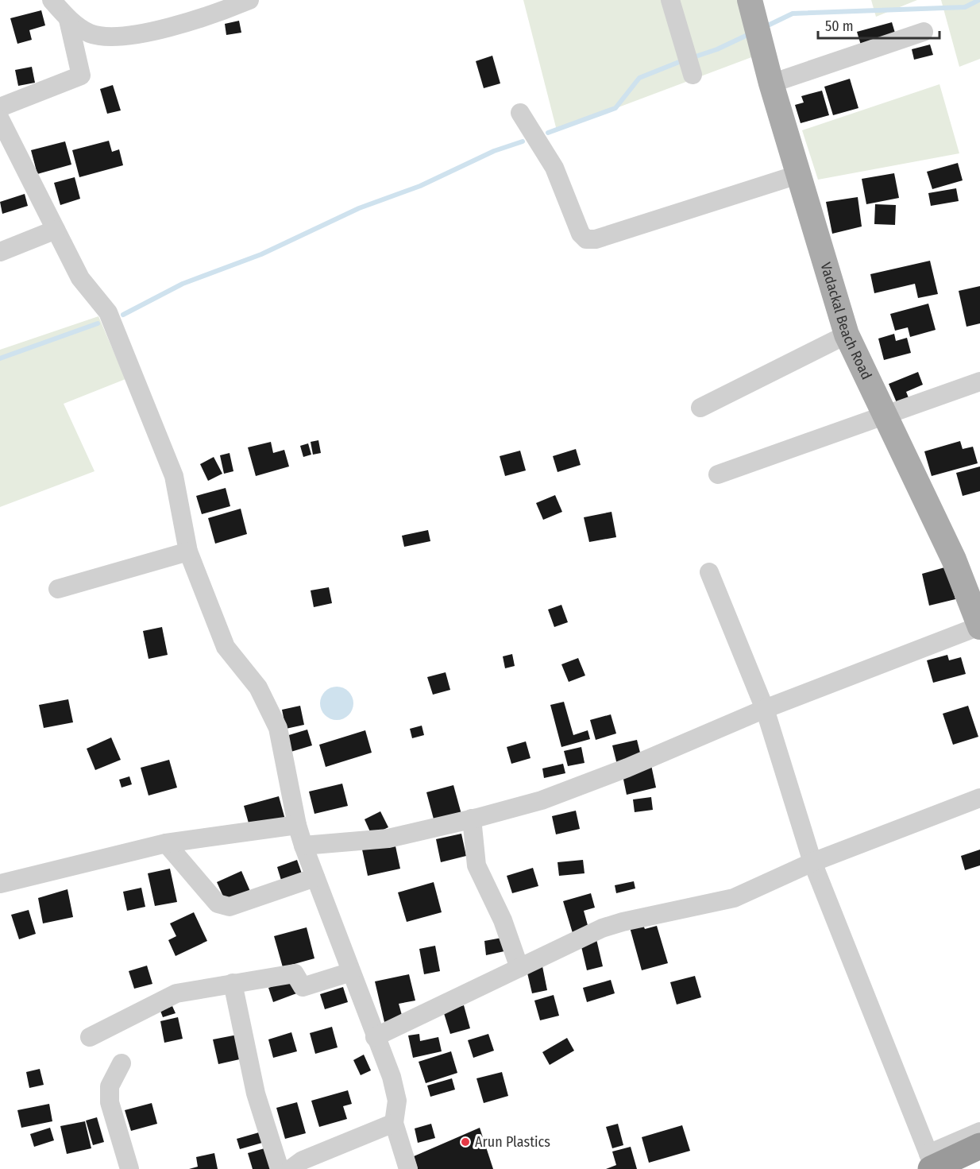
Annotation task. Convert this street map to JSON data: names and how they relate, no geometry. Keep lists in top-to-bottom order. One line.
{"streets":{"main road":["Vadackal Beach Road"]},"places":["Arun Plastics"],"scale_bar":"50 m"}
